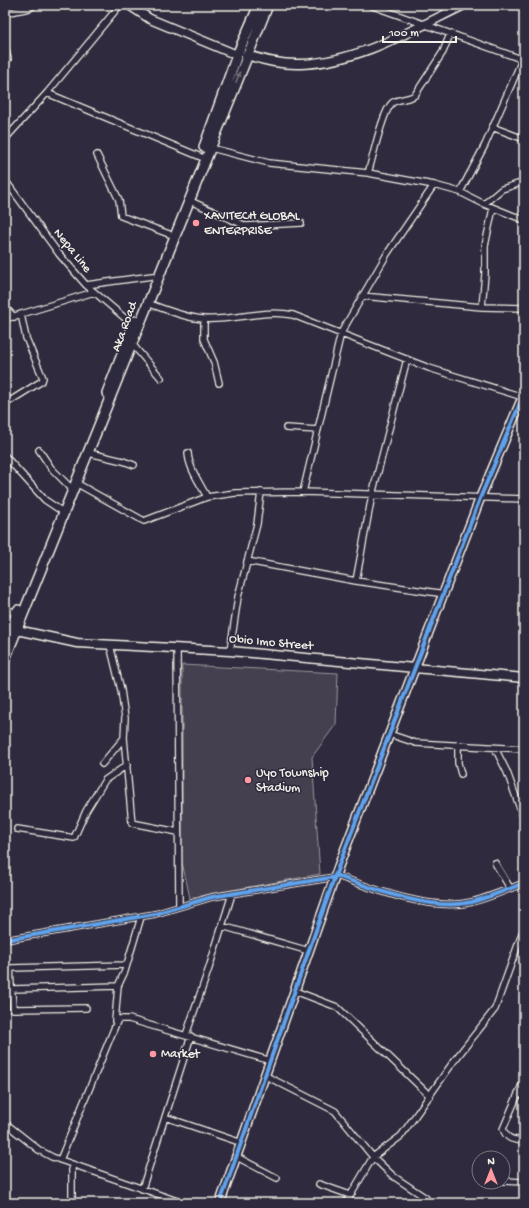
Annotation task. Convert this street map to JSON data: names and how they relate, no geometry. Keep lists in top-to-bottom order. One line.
{"streets":{"main road":["Aka Road"],"street":["Nepa Line","Obio Imo Street"]},"crossings":[["Nepa Line","Aka Road"],["Aka Road","Obio Imo Street"]],"places":["XAVITECH GLOBAL ENTERPRISE","Uyo Township Stadium","Market"],"scale_bar":"100 m","north":"top"}
